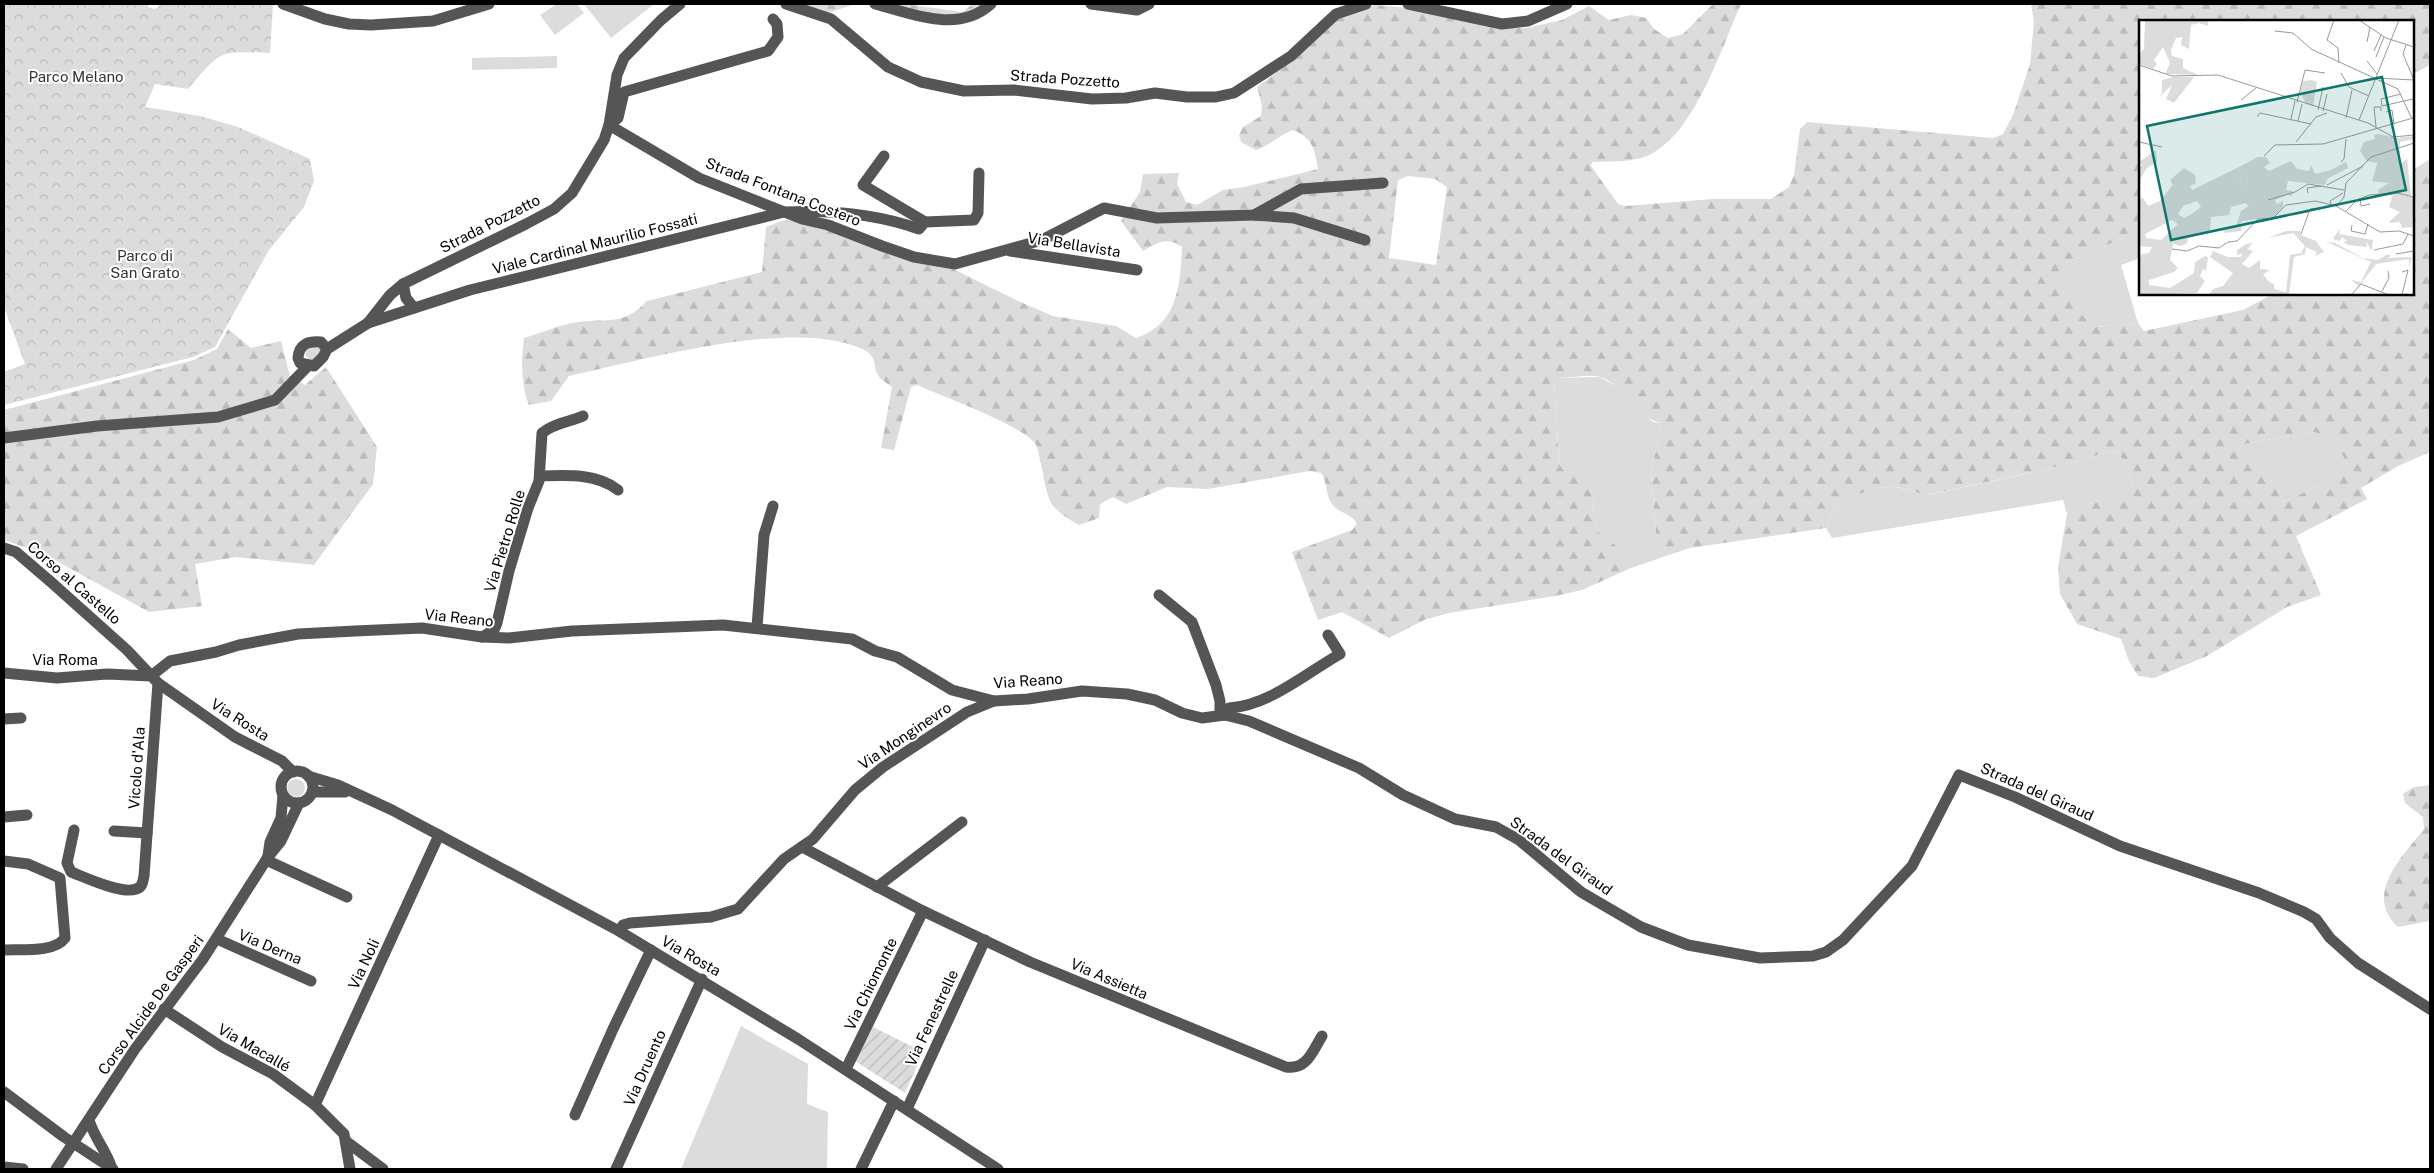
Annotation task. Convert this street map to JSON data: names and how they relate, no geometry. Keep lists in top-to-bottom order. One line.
{"streets":{"street":["Strada Pozzetto","Strada Fontana Costero","Viale Cardinal Maurilio Fossati","Via Bellavista","Via Pietro Rolle","Corso al Castello","Via Reano","Via Roma","Via Rosta","Via Monginevro","Vicolo d'Ala","Strada del Giraud","Via Derna","Via Noli","Via Assietta","Via Chiomonte","Corso Alcide De Gasperi","Via Fenestrelle","Via Macallé","Via Druento"]},"crossings":[["Strada Pozzetto","Strada Fontana Costero"],["Strada Pozzetto","Viale Cardinal Maurilio Fossati"],["Strada Fontana Costero","Viale Cardinal Maurilio Fossati"],["Strada Fontana Costero","Via Bellavista"],["Via Pietro Rolle","Via Reano"],["Corso al Castello","Via Reano"],["Corso al Castello","Via Roma"],["Corso al Castello","Via Rosta"],["Corso al Castello","Vicolo d'Ala"],["Via Reano","Via Roma"],["Via Reano","Via Rosta"],["Via Reano","Via Monginevro"],["Via Reano","Vicolo d'Ala"],["Via Reano","Strada del Giraud"],["Via Roma","Via Rosta"],["Via Roma","Vicolo d'Ala"],["Via Rosta","Via Monginevro"],["Via Rosta","Vicolo d'Ala"],["Via Rosta","Via Noli"],["Via Rosta","Via Chiomonte"],["Via Rosta","Corso Alcide De Gasperi"],["Via Rosta","Via Fenestrelle"],["Via Rosta","Via Druento"],["Via Monginevro","Via Assietta"],["Via Derna","Corso Alcide De Gasperi"],["Via Noli","Via Macallé"],["Via Assietta","Via Chiomonte"],["Via Assietta","Via Fenestrelle"],["Corso Alcide De Gasperi","Via Macallé"]],"parks":["Parco Melano","Parco di San Grato"]}
